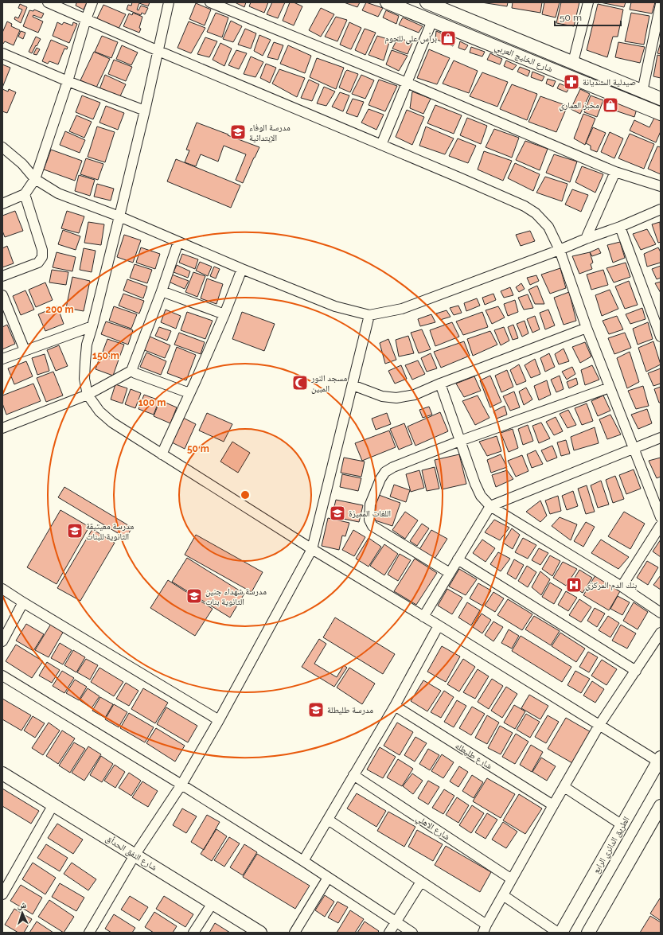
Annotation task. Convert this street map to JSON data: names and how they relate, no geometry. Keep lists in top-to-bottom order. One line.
{"streets":{"main road":["شارع الخليج العربي","الطريق الدائري الرابع","شارع النفق الحدأق"],"street":["شارع طليطله","شارع الاهلي"]},"places":{"shop":["برأس علي للحوم","مخبز العماري"],"pharmacy":["صيدلية السنديانة"],"school or university":["مدرسة الوفاء الإبتدائية","اللغات المميزة","مدرسة معيتيقة الثانوية للبنات","مدرسة شهداء جنين الثانوية بنات","مدرسة طليطلة"],"mosque":["مسجد النور المبين"],"hospital":["بنك الدم المركزي"]},"scale_bar":"50 m","north":"top","rings":["200 m","150 m","100 m","50 m"]}
